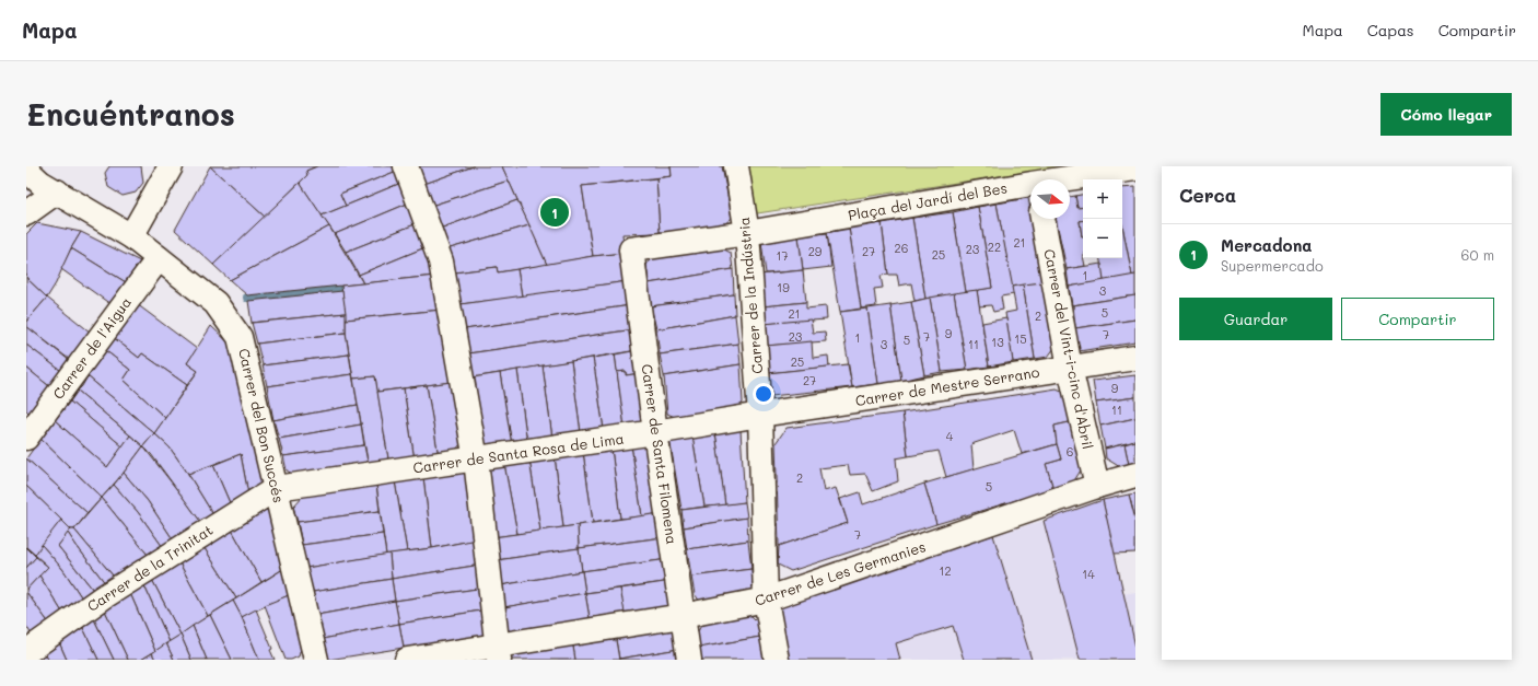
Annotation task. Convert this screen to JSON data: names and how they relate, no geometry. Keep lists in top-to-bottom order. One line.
{"streets":{"street":["Plaça del Jardí del Bes","Carrer de la Indústria","Carrer de l'Aigua","Carrer del Vint-i-cinc d'Abril","Carrer de Mestre Serrano","Carrer del Bon Succés","Carrer de Santa Rosa de Lima","Carrer de Santa Filomena","Carrer de la Trinitat","Carrer de Les Germanies"]},"crossings":[["Plaça del Jardí del Bes","Carrer de la Indústria"],["Plaça del Jardí del Bes","Carrer de Santa Filomena"],["Carrer de la Indústria","Carrer de Mestre Serrano"],["Carrer de la Indústria","Carrer de Santa Rosa de Lima"],["Carrer de la Indústria","Carrer de Les Germanies"],["Carrer de l'Aigua","Carrer del Bon Succés"],["Carrer del Vint-i-cinc d'Abril","Carrer de Mestre Serrano"],["Carrer del Vint-i-cinc d'Abril","Carrer de Les Germanies"],["Carrer de Mestre Serrano","Carrer de Santa Rosa de Lima"],["Carrer del Bon Succés","Carrer de Santa Rosa de Lima"],["Carrer del Bon Succés","Carrer de la Trinitat"],["Carrer de Santa Rosa de Lima","Carrer de Santa Filomena"],["Carrer de Santa Rosa de Lima","Carrer de la Trinitat"],["Carrer de Santa Filomena","Carrer de Les Germanies"]],"house_numbers":["21","22","26","23","29","27","25","17","1","19","3","5","21","2","9","7","23","7","1","15","5","13","3","11","25","27","9","11","4","6","2","5","7","12","14"],"north":"right","page":{"header":"Mapa","nav":["Mapa","Capas","Compartir"],"buttons":["Cómo llegar",["Guardar","Compartir"]],"title":"Encuéntranos","heading":"Cerca","map_buttons":["+","−"],"pins":"1","list":[{"mark":"1","name":"Mercadona","note":"Supermercado","value":"60 m"}]}}
